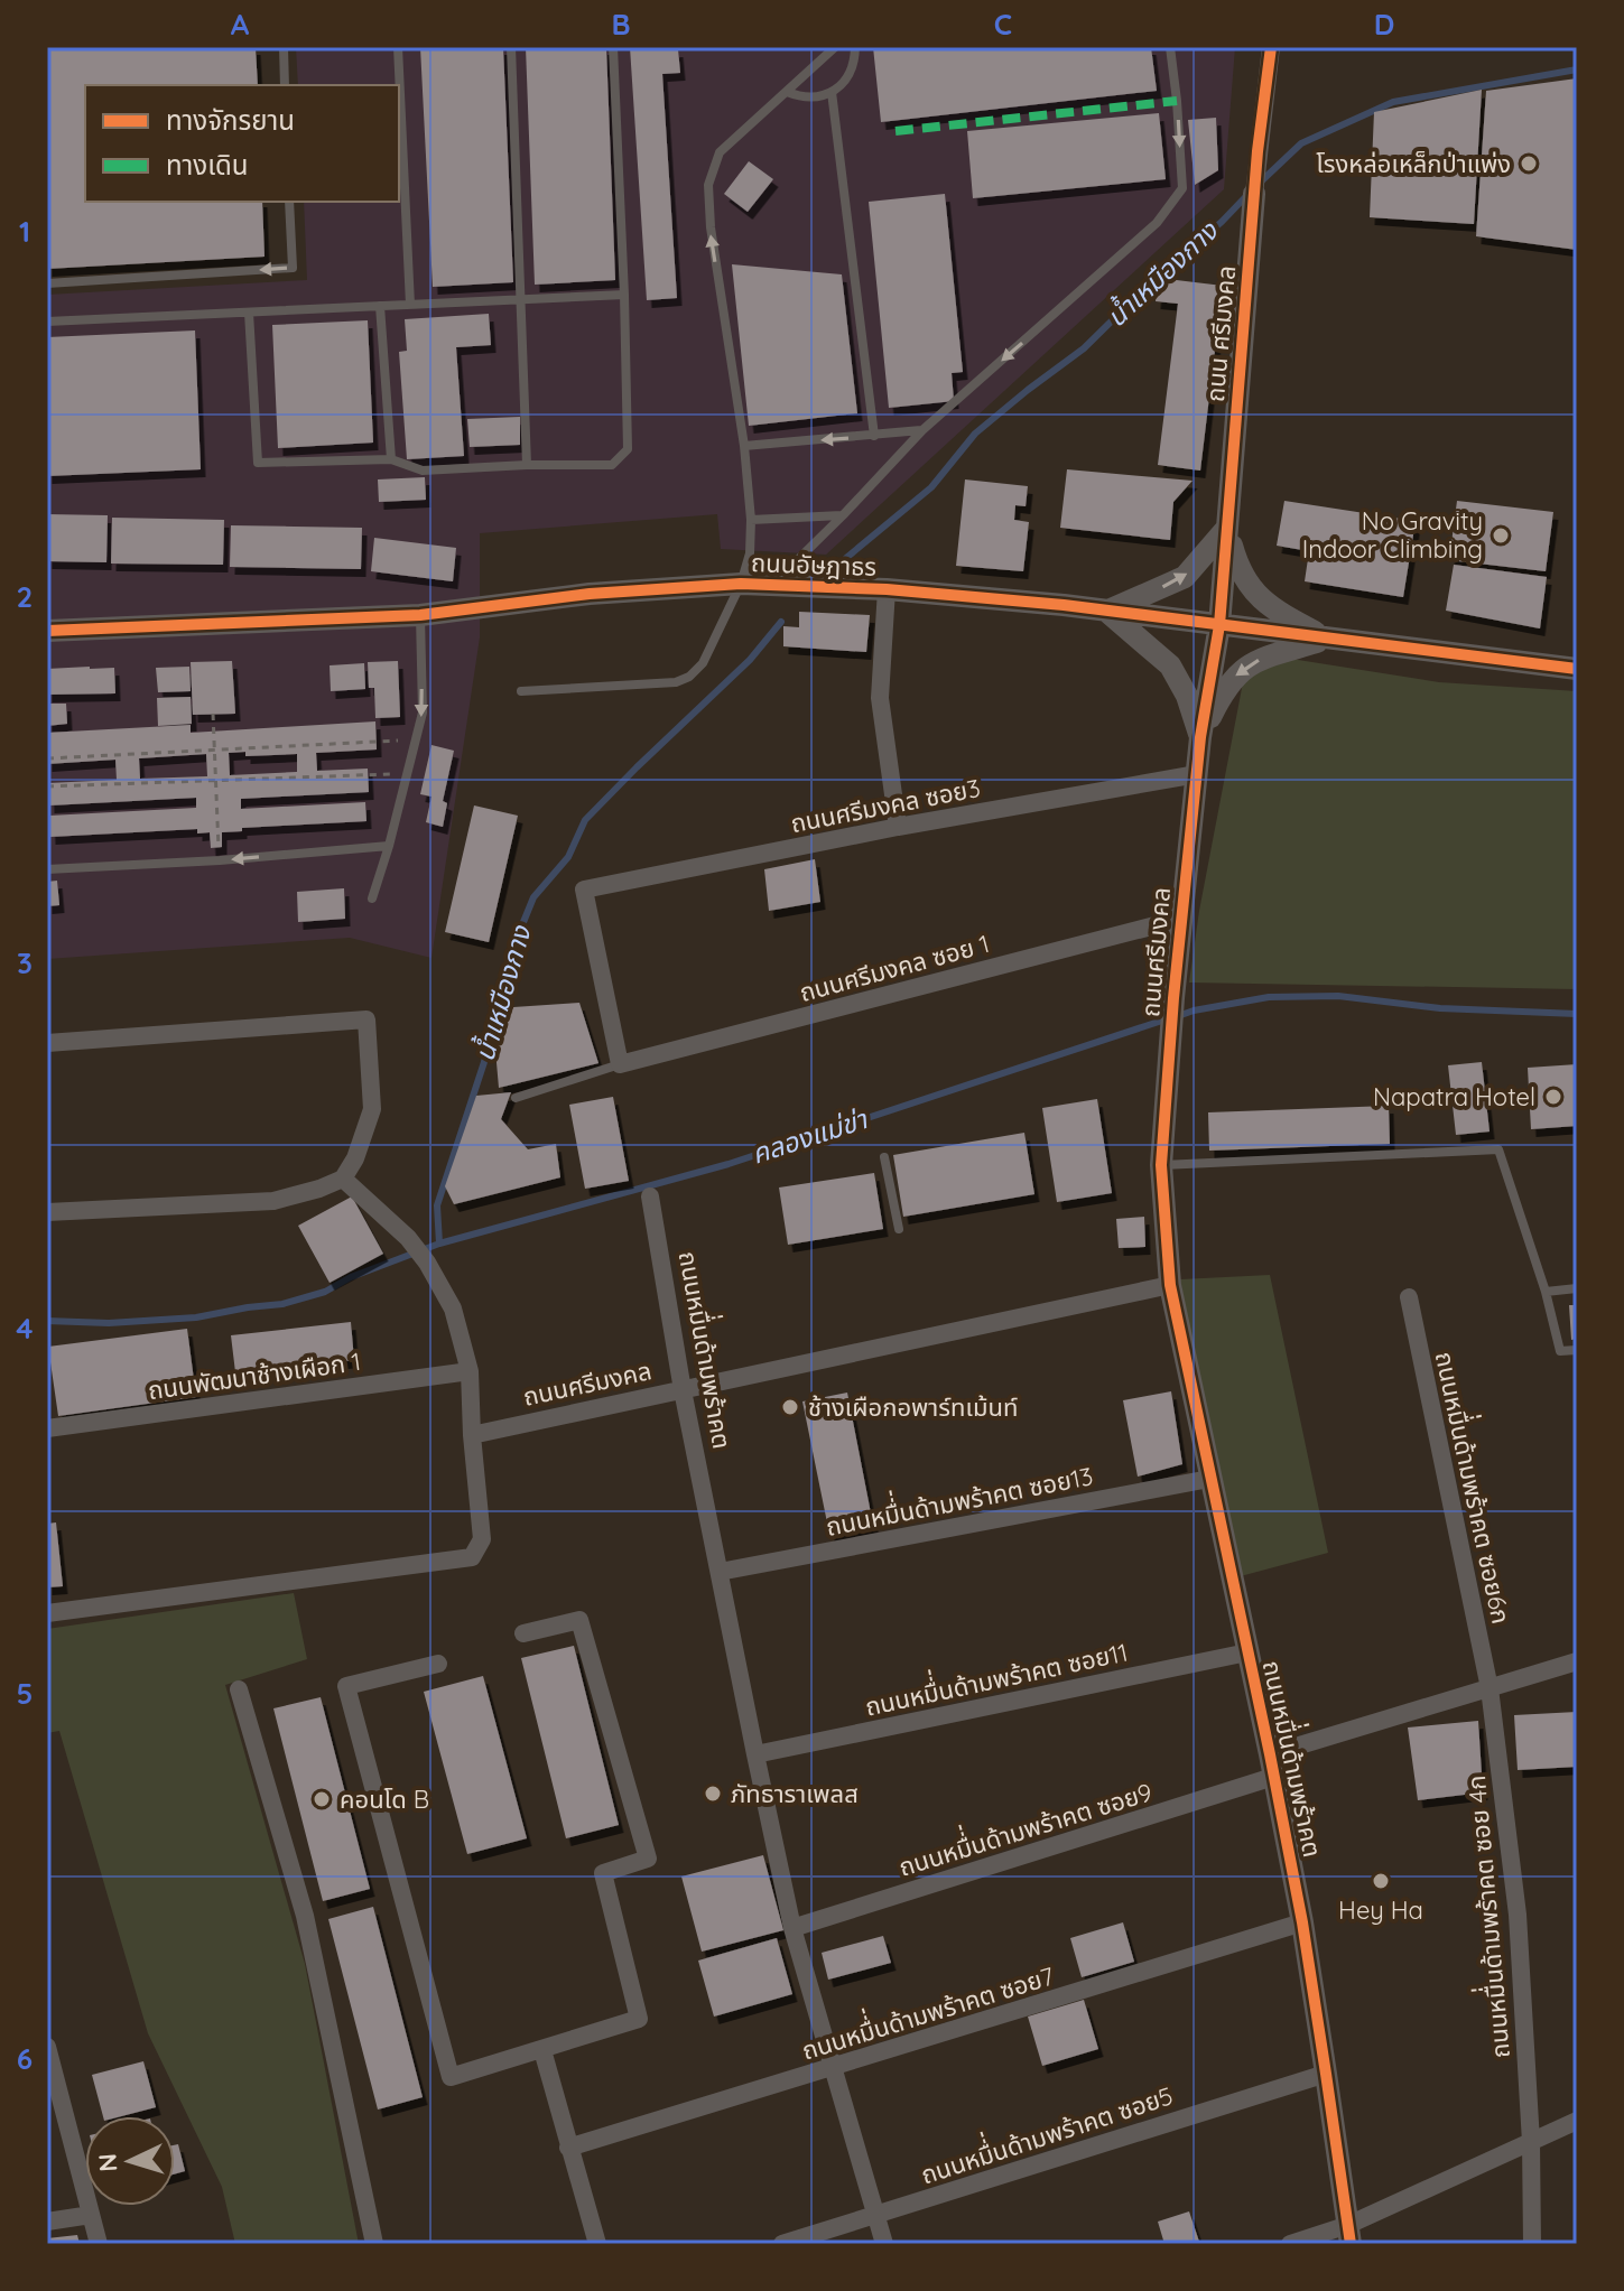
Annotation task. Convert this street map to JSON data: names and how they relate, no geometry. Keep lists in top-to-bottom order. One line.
{"streets":{"street":["ถนน ศรีมงคล","ถนนอัษฎาธร","ถนนศรีมงคล ซอย3","ถนนศรีมงคล","ถนนศรีมงคล ซอย 1","ถนนหมื่่นด้ามพร้าคต","ถนนพัฒนาช้างเผือก 1","ถนนหมื่่นด้ามพร้าคต ซอย6ก","ถนนหมื่่นด้ามพร้าคต ซอย13","ถนนหมื่่นด้ามพร้าคต ซอย11","ถนนหมื่่นด้ามพร้าคต ซอย9","ถนนหมื่่นด้ามพร้าคต ซอย 4ก","ถนนหมื่่นด้ามพร้าคต ซอย7","ถนนหมื่่นด้ามพร้าคต ซอย5"]},"crossings":[["ถนน ศรีมงคล","ถนนอัษฎาธร"],["ถนน ศรีมงคล","ถนนศรีมงคล"],["ถนนอัษฎาธร","ถนนศรีมงคล"],["ถนนศรีมงคล ซอย3","ถนนศรีมงคล"],["ถนนศรีมงคล ซอย3","ถนนศรีมงคล ซอย 1"],["ถนนศรีมงคล","ถนนศรีมงคล ซอย 1"],["ถนนศรีมงคล","ถนนหมื่่นด้ามพร้าคต"],["ถนนหมื่่นด้ามพร้าคต","ถนนหมื่่นด้ามพร้าคต ซอย13"],["ถนนหมื่่นด้ามพร้าคต","ถนนหมื่่นด้ามพร้าคต ซอย11"],["ถนนหมื่่นด้ามพร้าคต","ถนนหมื่่นด้ามพร้าคต ซอย9"],["ถนนหมื่่นด้ามพร้าคต","ถนนหมื่่นด้ามพร้าคต ซอย7"],["ถนนหมื่่นด้ามพร้าคต","ถนนหมื่่นด้ามพร้าคต ซอย5"],["ถนนหมื่่นด้ามพร้าคต ซอย6ก","ถนนหมื่่นด้ามพร้าคต ซอย9"],["ถนนหมื่่นด้ามพร้าคต ซอย6ก","ถนนหมื่่นด้ามพร้าคต ซอย 4ก"],["ถนนหมื่่นด้ามพร้าคต ซอย9","ถนนหมื่่นด้ามพร้าคต ซอย 4ก"]],"water":["น้ำเหมืองกาง","คลองแม่ข่า"],"places":["โรงหล่อเหล็กป่าแพ่ง","No Gravity Indoor Climbing","Napatra Hotel","ช้างเผือกอพาร์ทเม้นท์","ภัทธาราเพลส","คอนโด B","Hey Ha"],"legend":["ทางจักรยาน","ทางเดิน"],"north":"left","grid":{"columns":["A","B","C","D"],"rows":["1","2","3","4","5","6"]}}
